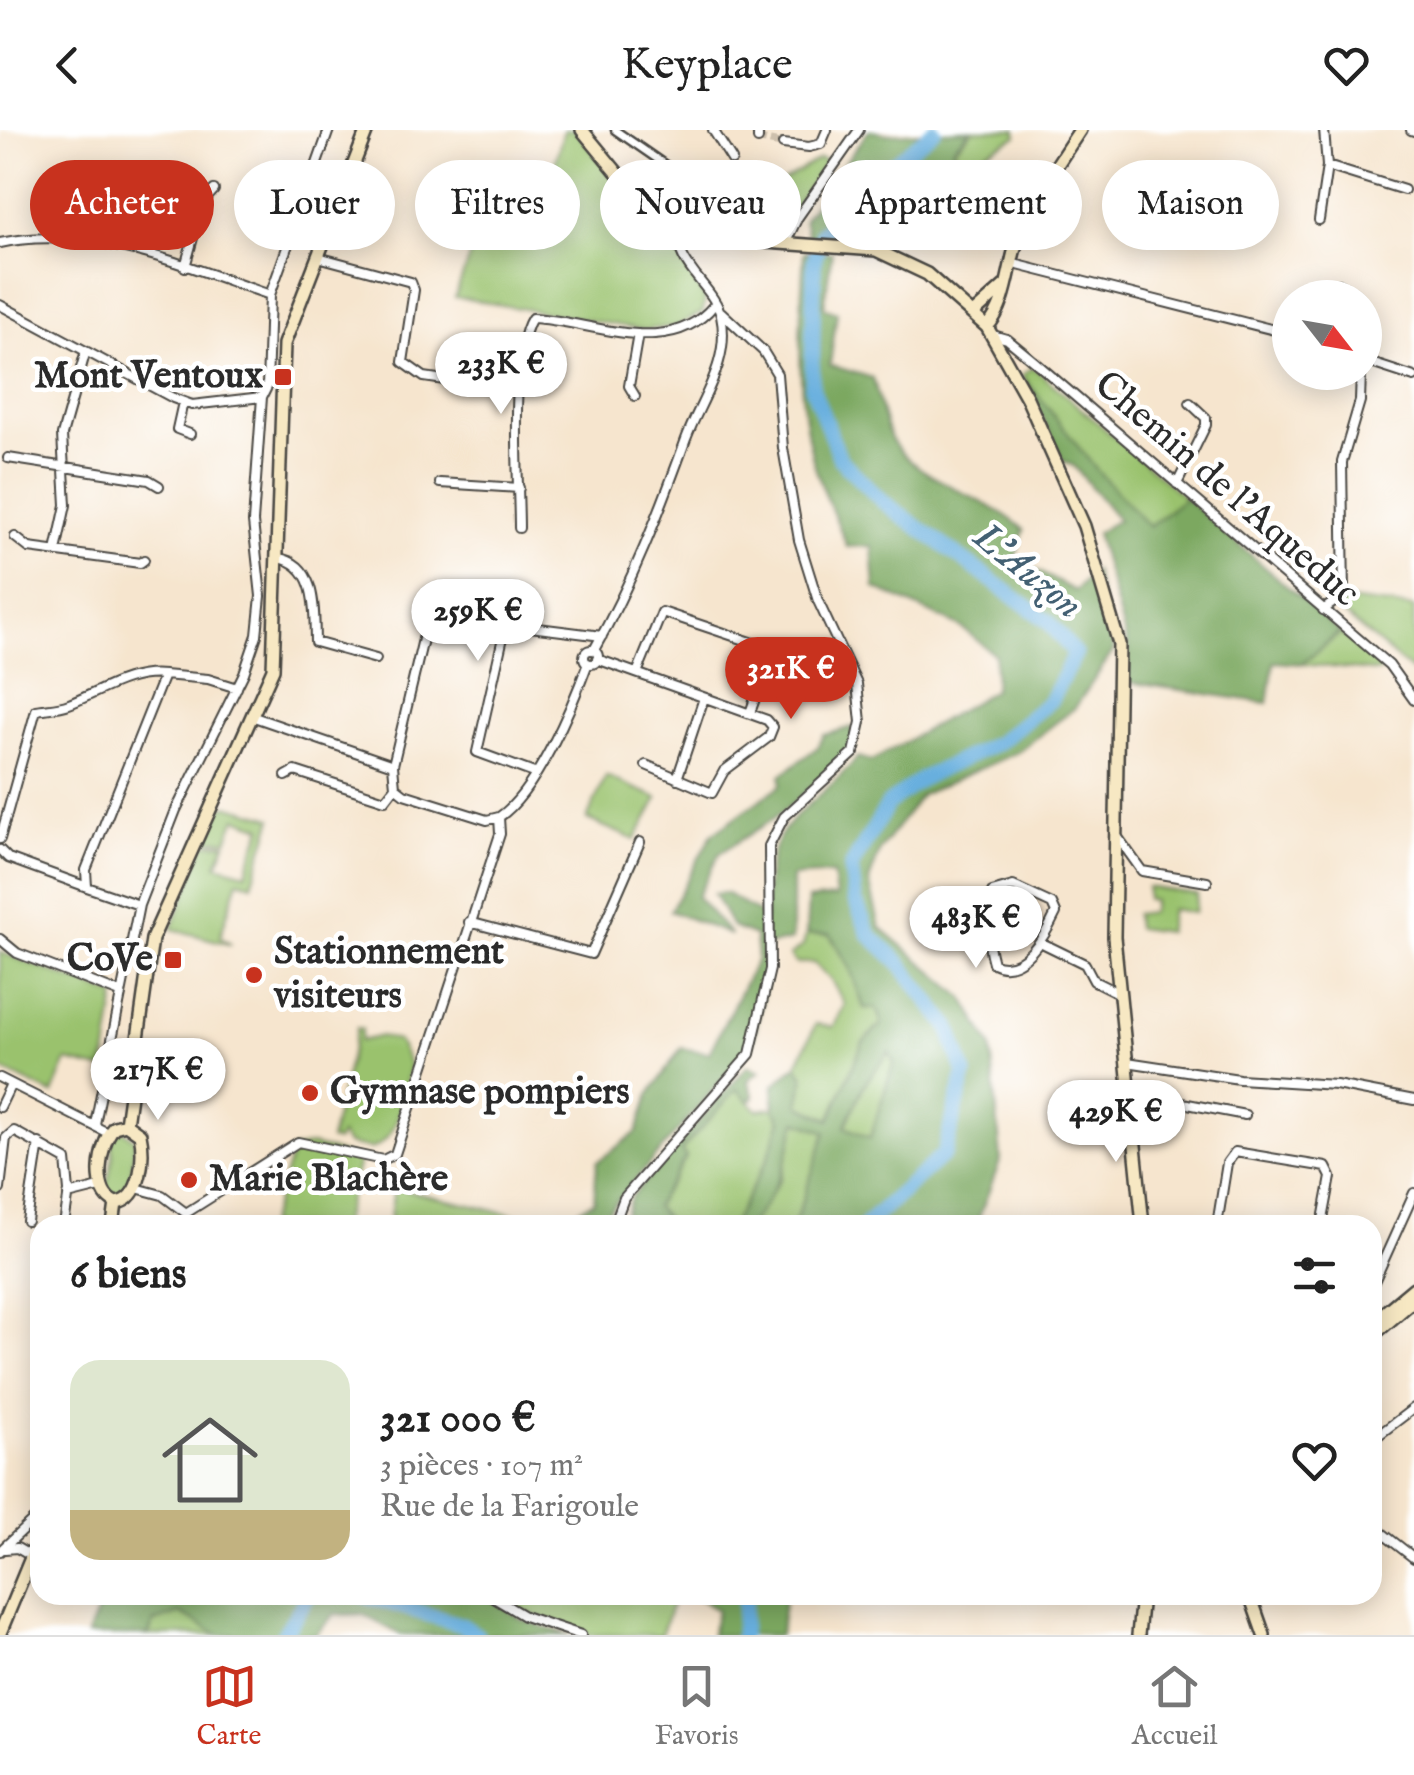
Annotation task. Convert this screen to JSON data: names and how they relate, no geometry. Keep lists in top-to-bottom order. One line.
{"streets":{"street":["Chemin de l'Aqueduc"]},"water":["L'Auzon"],"places":{"transit":["Mont Ventoux","CoVe"],"other":["Stationnement visiteurs","Gymnase pompiers","Marie Blachère"]},"north":"bottom right","page":{"header":"Keyplace","chip":["Acheter","Louer","Filtres","Nouveau","Appartement","Maison"],"price":["233K €","259K €","321K €","483K €","217K €","429K €"],"heading":"6 biens","list":[{"name":"321 000 €","note":"3 pièces · 107 m² · Rue de la Farigoule"}],"tabs":["Carte","Favoris","Accueil"]}}
